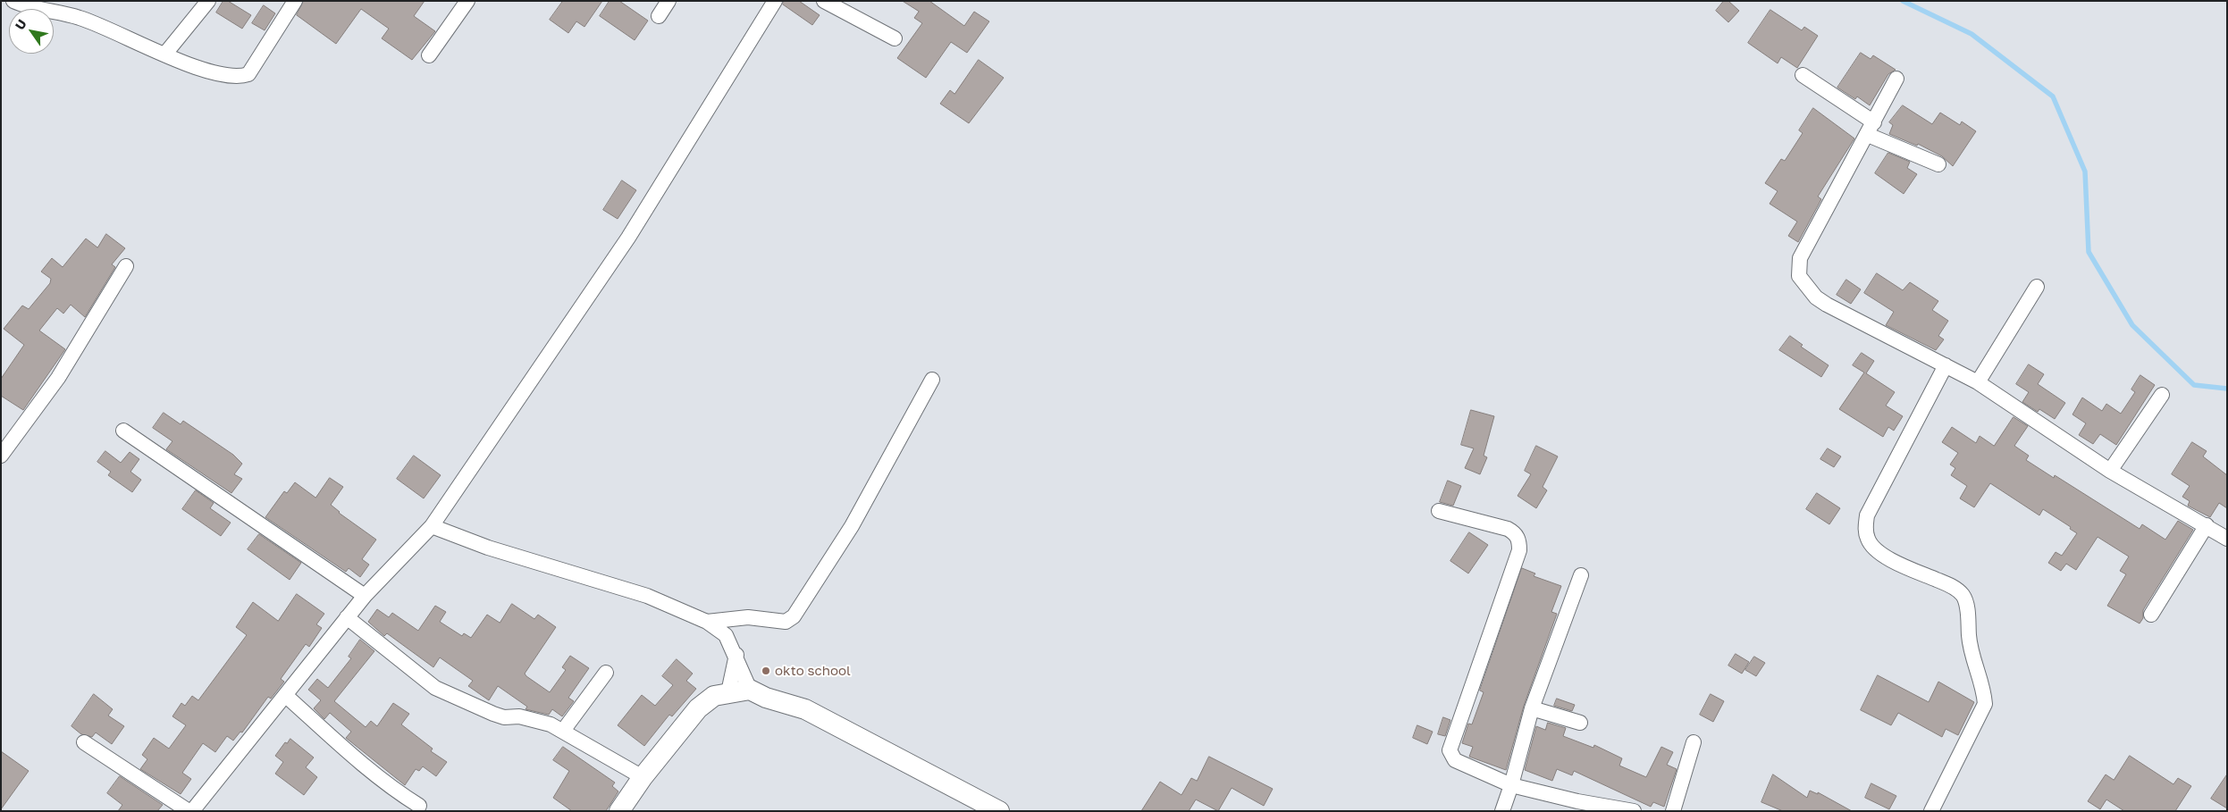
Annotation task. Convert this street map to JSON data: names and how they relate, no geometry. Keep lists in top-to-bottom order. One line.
{"places":["okto school"],"north":"top left"}
